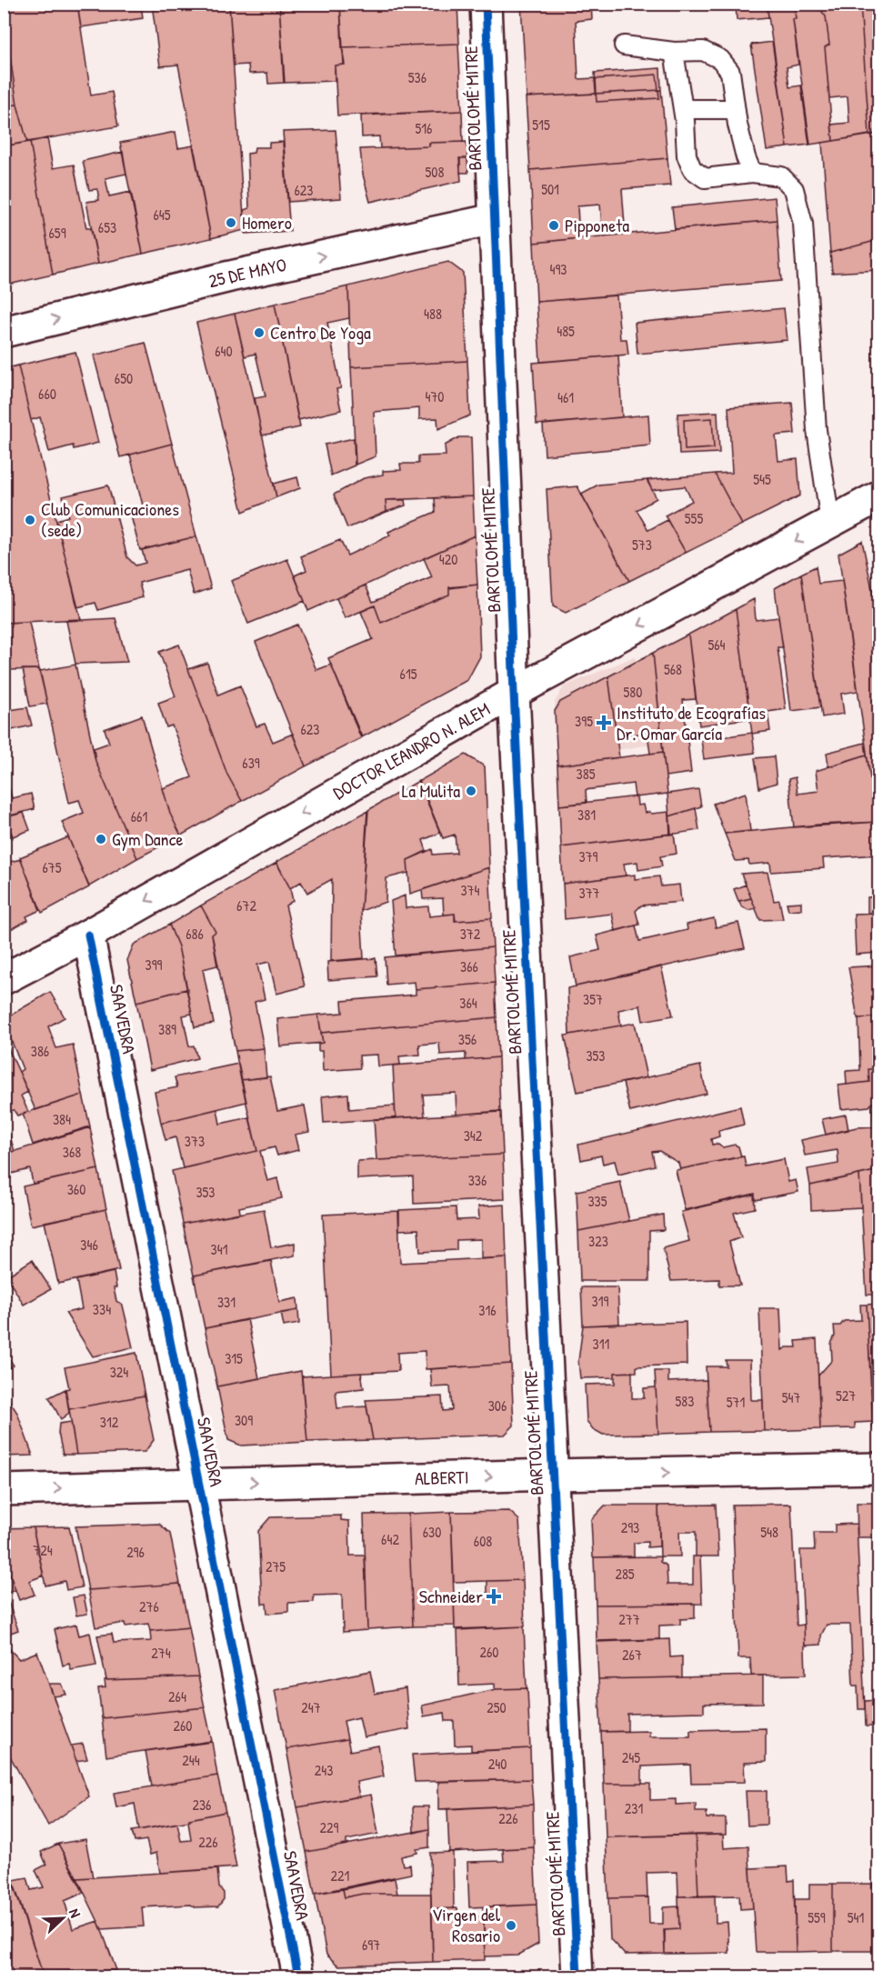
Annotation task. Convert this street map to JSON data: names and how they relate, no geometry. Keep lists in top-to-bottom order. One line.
{"streets":{"street":["BARTOLOMÉ MITRE","25 DE MAYO","DOCTOR LEANDRO N. ALEM","SAAVEDRA","ALBERTI"]},"crossings":[["BARTOLOMÉ MITRE","25 DE MAYO"],["BARTOLOMÉ MITRE","DOCTOR LEANDRO N. ALEM"],["BARTOLOMÉ MITRE","ALBERTI"],["DOCTOR LEANDRO N. ALEM","SAAVEDRA"],["SAAVEDRA","ALBERTI"]],"one_way":["25 DE MAYO","DOCTOR LEANDRO N. ALEM","ALBERTI"],"places":{"other":["Homero","Pipponeta","Centro De Yoga","Club Comunicaciones (sede)","La Mulita","Gym Dance","Virgen del Rosario"],"health":["Instituto de Ecografías Dr. Omar García","Schneider"]},"house_numbers":["536","515","516","508","501","623","645","653","659","493","488","485","640","650","660","470","461","545","555","573","420","564","568","615","580","395","623","639","385","381","661","379","675","374","377","672","686","372","399","366","357","364","389","356","386","353","384","342","373","368","336","360","353","335","323","346","341","319","331","334","316","311","315","324","527","547","583","571","306","309","312","293","630","548","642","608","724","296","275","285","276","277","260","274","267","264","247","250","260","245","244","240","243","236","231","226","229","226","221","559","541","697"],"north":"top right"}
